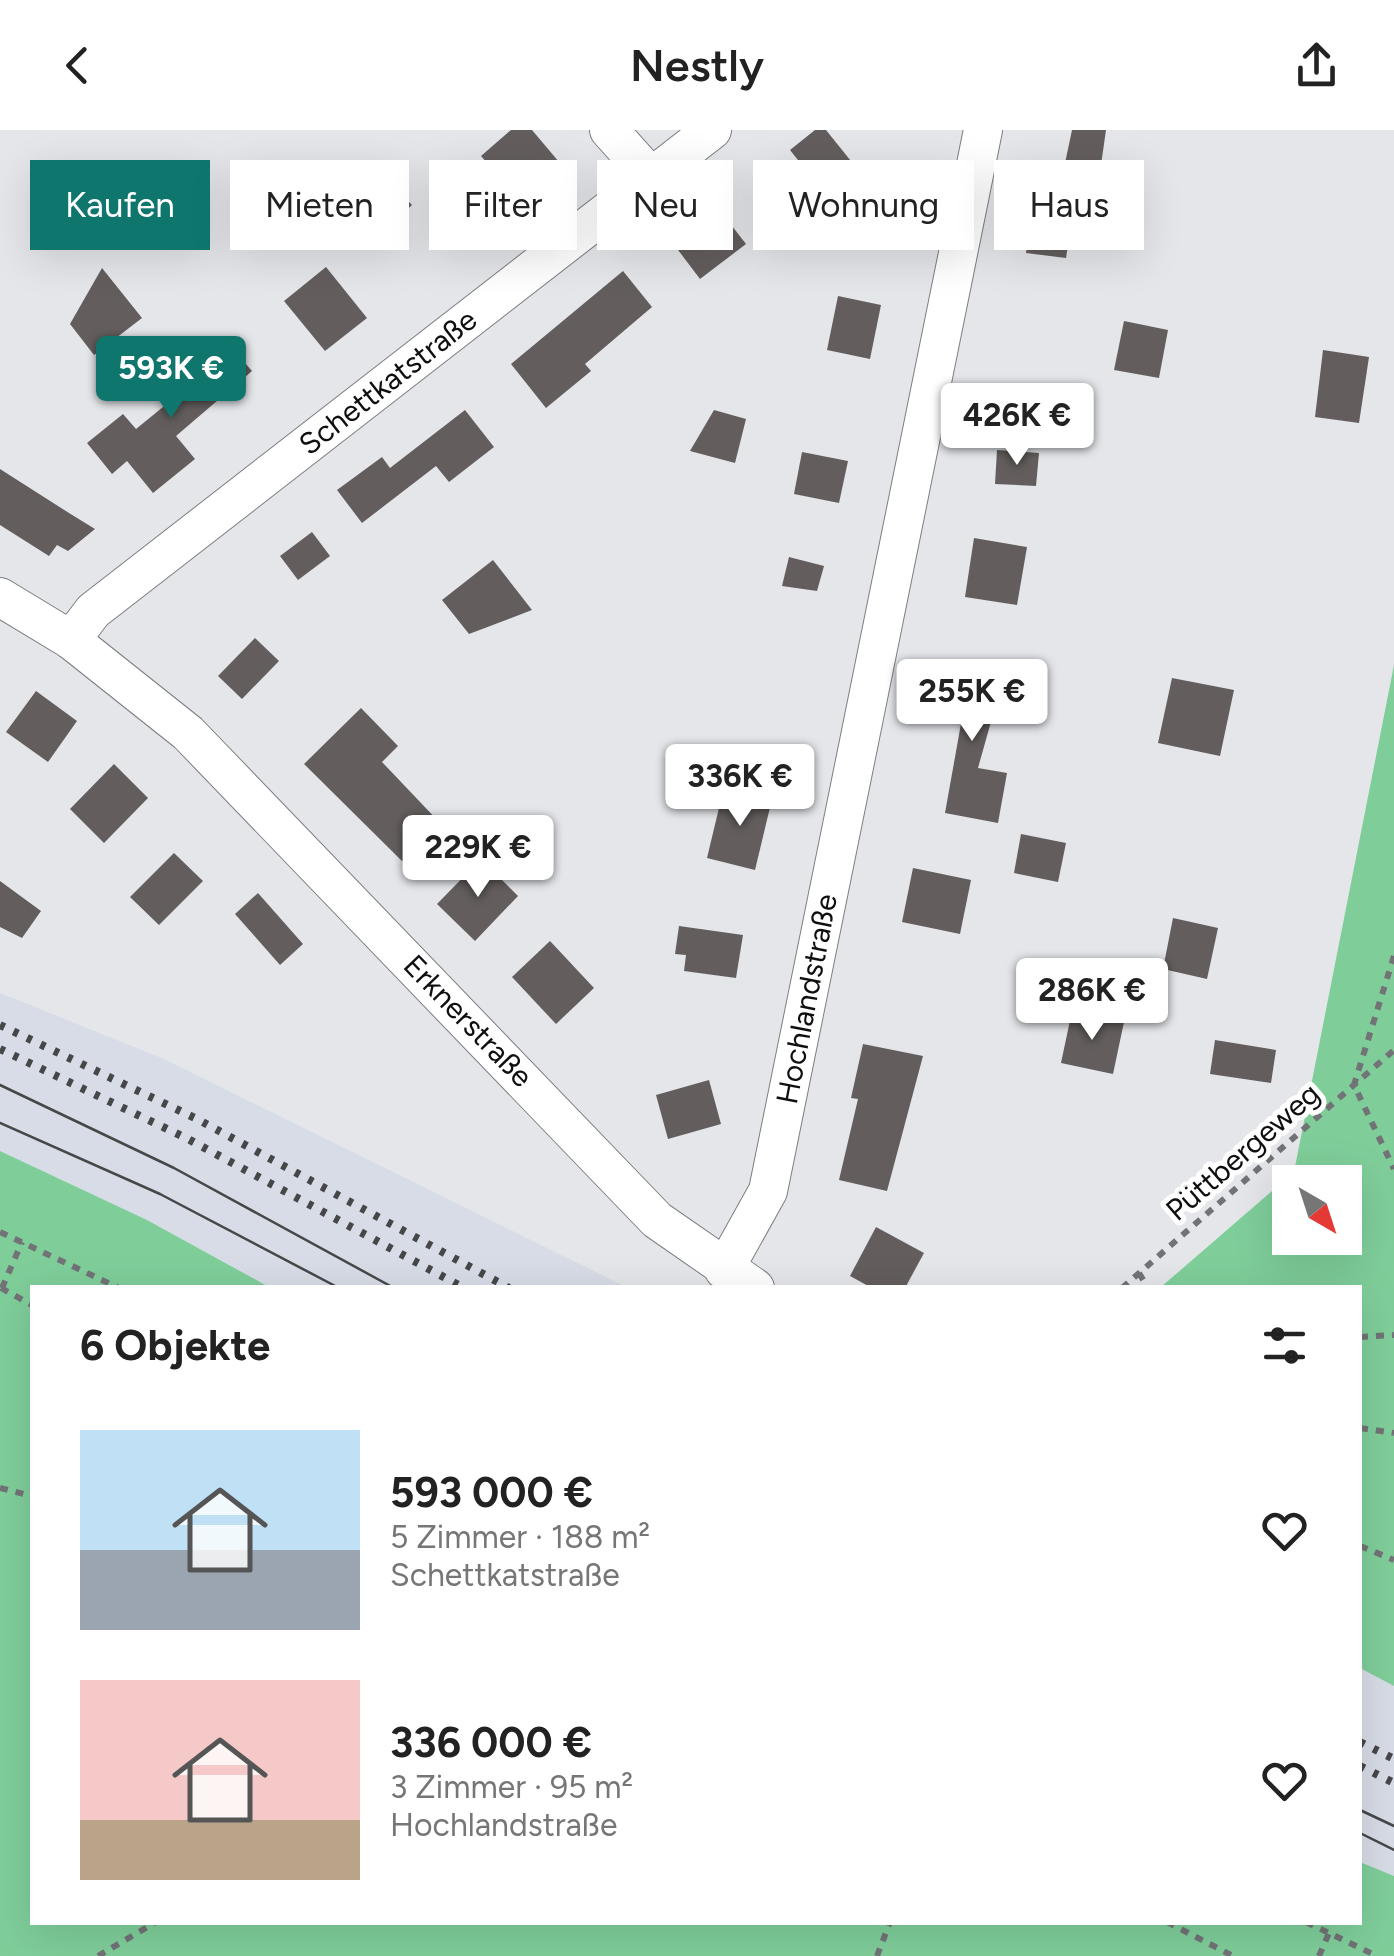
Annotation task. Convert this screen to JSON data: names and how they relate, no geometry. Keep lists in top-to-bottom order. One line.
{"streets":{"street":["Schettkatstraße","Hochlandstraße","Erknerstraße"],"path":["Püttbergeweg"]},"crossings":[["Schettkatstraße","Erknerstraße"],["Hochlandstraße","Erknerstraße"]],"north":"bottom right","page":{"header":"Nestly","chip":["Kaufen","Mieten","Filter","Neu","Wohnung","Haus"],"price":["593K €","426K €","255K €","336K €","229K €","286K €"],"heading":"6 Objekte","list":[{"name":"593 000 €","note":"5 Zimmer · 188 m² · Schettkatstraße"},{"name":"336 000 €","note":"3 Zimmer · 95 m² · Hochlandstraße"}]}}
